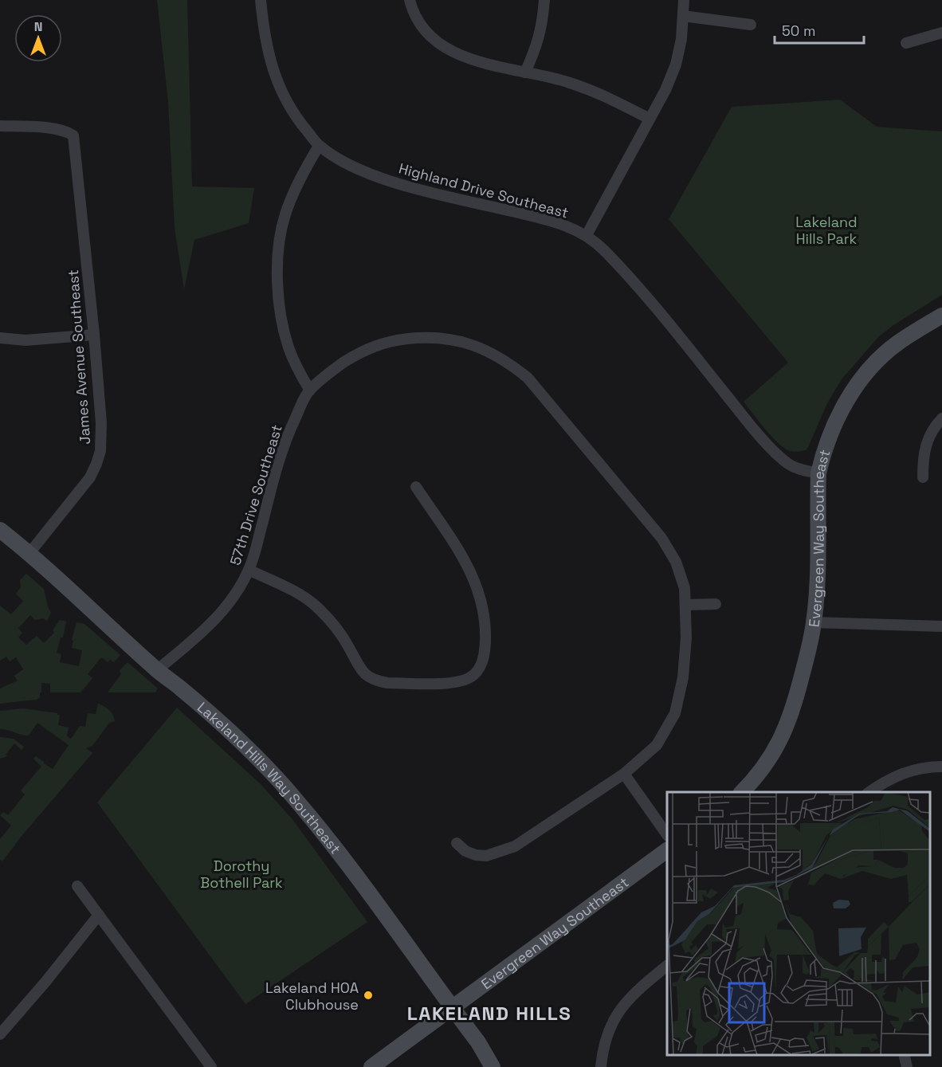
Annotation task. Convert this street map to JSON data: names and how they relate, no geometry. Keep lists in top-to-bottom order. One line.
{"streets":{"street":["Highland Drive Southeast","James Avenue Southeast","57th Drive Southeast","Evergreen Way Southeast","Lakeland Hills Way Southeast"]},"crossings":[["Highland Drive Southeast","Evergreen Way Southeast"],["James Avenue Southeast","Lakeland Hills Way Southeast"],["57th Drive Southeast","Lakeland Hills Way Southeast"],["Evergreen Way Southeast","Lakeland Hills Way Southeast"]],"districts":["LAKELAND HILLS"],"parks":["Lakeland Hills Park","Dorothy Bothell Park"],"places":["Lakeland HOA Clubhouse"],"scale_bar":"50 m","north":"top"}
